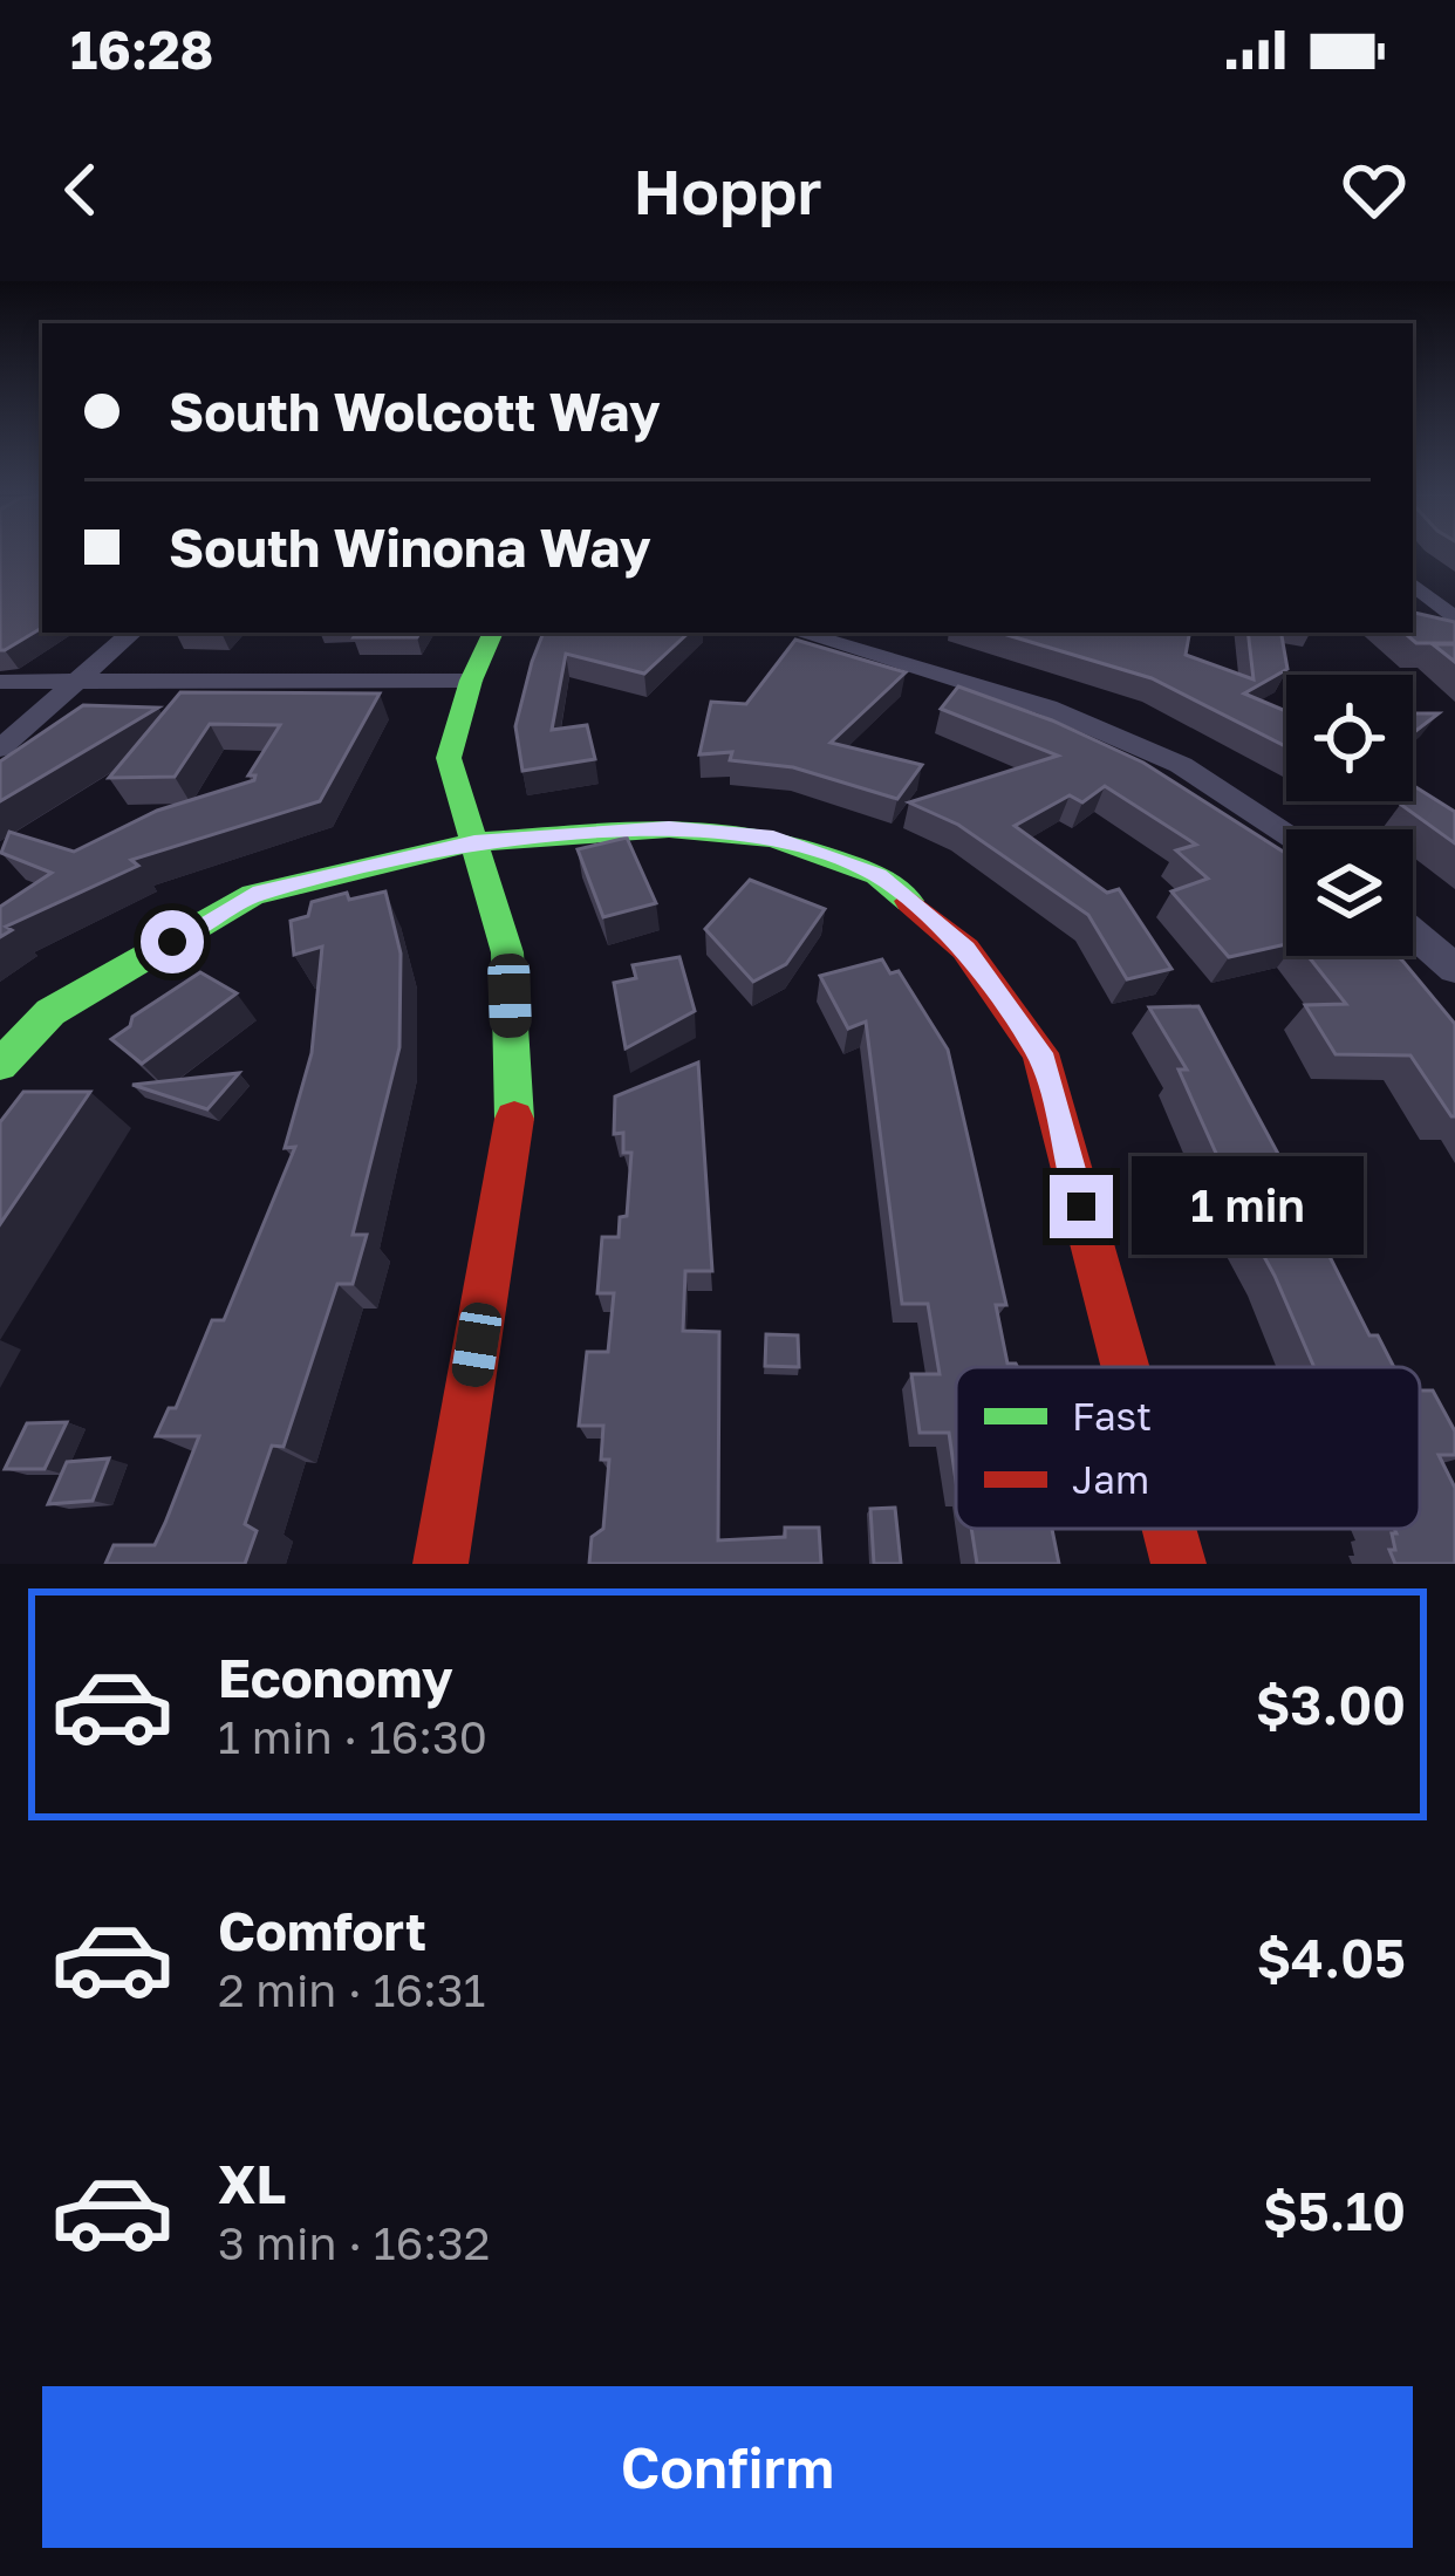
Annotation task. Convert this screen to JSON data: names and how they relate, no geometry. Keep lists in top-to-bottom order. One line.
{"legend":["Fast","Jam"],"page":{"status":"16:28","header":"Hoppr","banner":["South Wolcott Way","South Winona Way"],"bubble":"1 min","list":[{"name":"Economy","note":"1 min · 16:30","value":"$3.00"},{"name":"Comfort","note":"2 min · 16:31","value":"$4.05"},{"name":"XL","note":"3 min · 16:32","value":"$5.10"}],"buttons":"Confirm"}}
